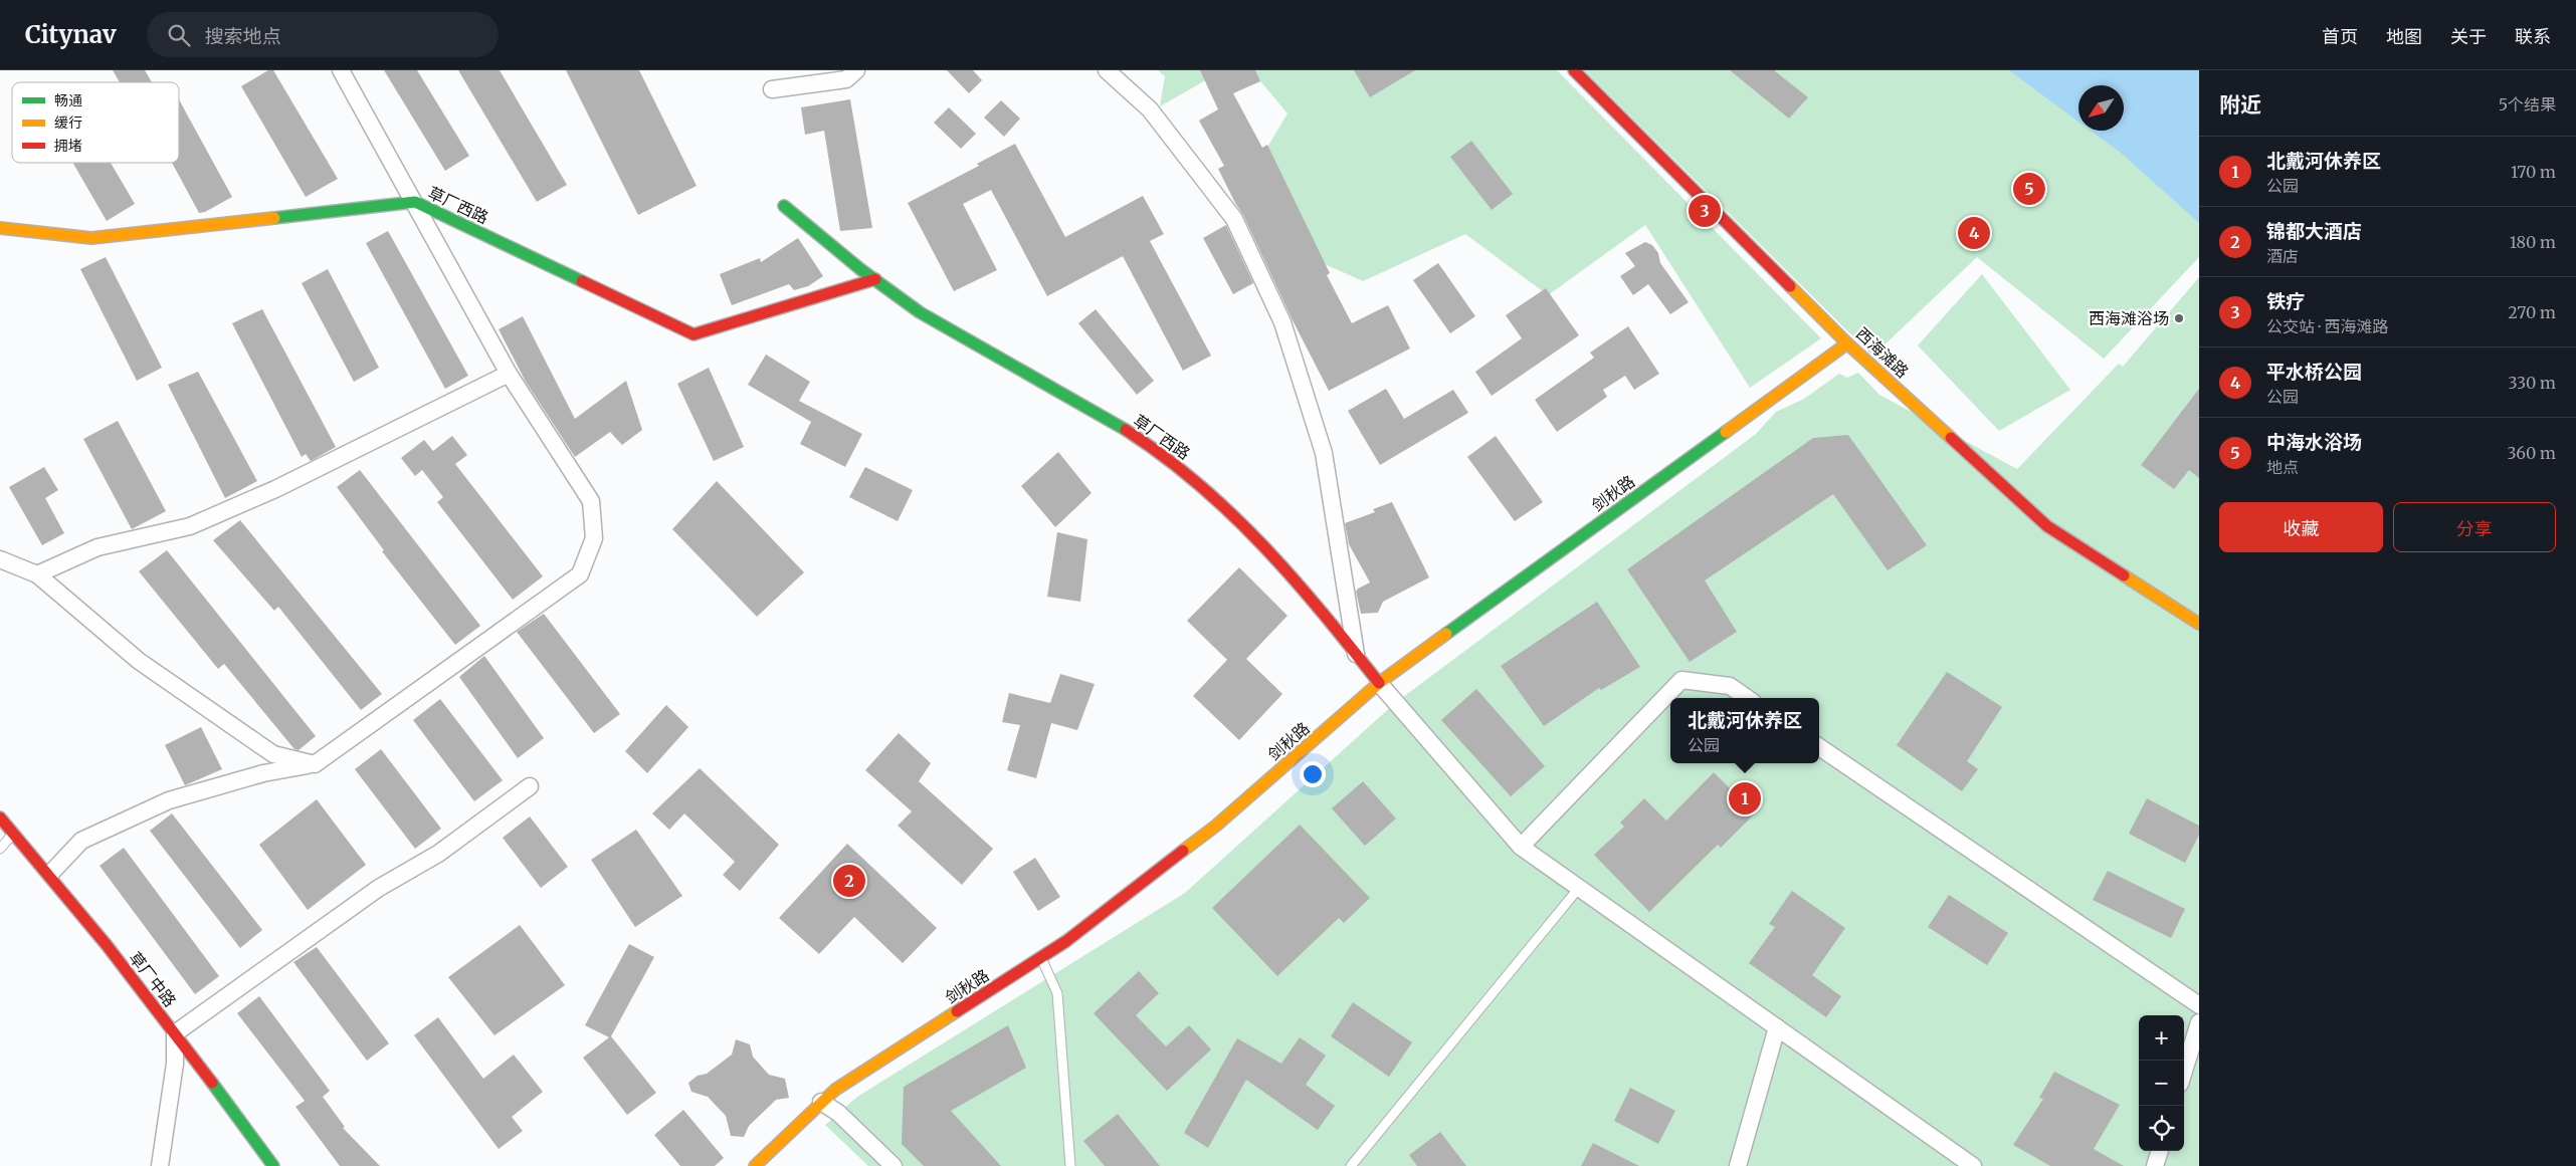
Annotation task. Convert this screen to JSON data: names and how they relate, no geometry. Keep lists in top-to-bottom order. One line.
{"streets":{"main road":["草厂西路","西海滩路","剑秋路","草厂中路"]},"crossings":[["草厂西路","剑秋路"],["西海滩路","剑秋路"]],"places":["西海滩浴场"],"legend":["畅通","缓行","拥堵"],"north":"bottom left","page":{"header":"Citynav","search":"搜索地点","nav":["首页","地图","关于","联系"],"heading":["附近","5个结果"],"list":[{"mark":"1","name":"北戴河休养区","note":"公园","value":"170 m"},{"mark":"2","name":"锦都大酒店","note":"酒店","value":"180 m"},{"mark":"3","name":"铁疗","note":"公交站 · 西海滩路","value":"270 m"},{"mark":"4","name":"平水桥公园","note":"公园","value":"330 m"},{"mark":"5","name":"中海水浴场","note":"地点","value":"360 m"}],"pins":["5","3","4","1","2"],"buttons":["收藏","分享"],"popup":["北戴河休养区","公园"],"map_buttons":["+","−"]}}
